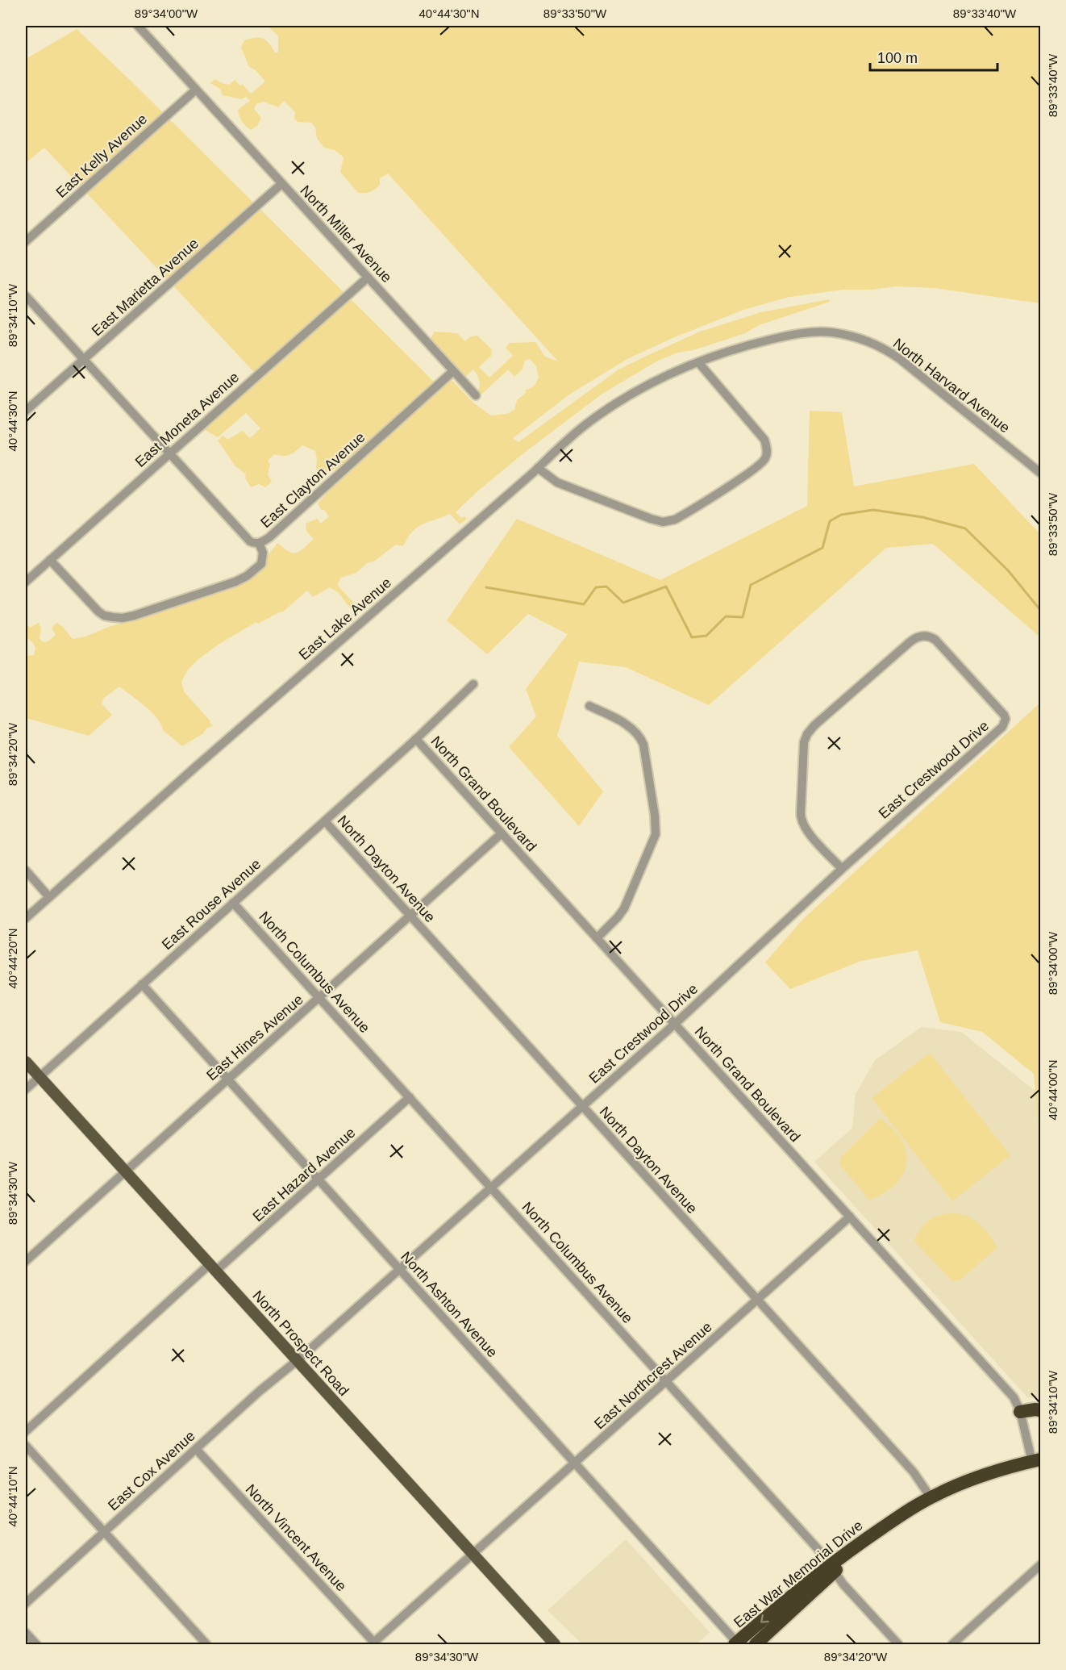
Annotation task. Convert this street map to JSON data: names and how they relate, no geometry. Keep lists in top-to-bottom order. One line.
{"streets":{"highway":["East War Memorial Drive"],"main road":["North Prospect Road"],"street":["East Kelly Avenue","North Miller Avenue","East Marietta Avenue","North Harvard Avenue","East Moneta Avenue","East Clayton Avenue","East Lake Avenue","East Crestwood Drive","North Grand Boulevard","North Dayton Avenue","East Rouse Avenue","North Columbus Avenue","East Hines Avenue","East Hazard Avenue","North Ashton Avenue","East Northcrest Avenue","East Cox Avenue","North Vincent Avenue"]},"crossings":[["East Kelly Avenue","North Miller Avenue"],["North Miller Avenue","East Marietta Avenue"],["North Miller Avenue","East Moneta Avenue"],["North Miller Avenue","East Clayton Avenue"],["North Harvard Avenue","East Lake Avenue"],["East Moneta Avenue","East Clayton Avenue"],["East Crestwood Drive","North Grand Boulevard"],["East Crestwood Drive","North Dayton Avenue"],["East Crestwood Drive","North Columbus Avenue"],["East Crestwood Drive","North Ashton Avenue"],["East Crestwood Drive","North Prospect Road"],["East Crestwood Drive","East Cox Avenue"],["North Grand Boulevard","East Rouse Avenue"],["North Grand Boulevard","East Hines Avenue"],["North Grand Boulevard","East Northcrest Avenue"],["North Grand Boulevard","East War Memorial Drive"],["North Dayton Avenue","East Rouse Avenue"],["North Dayton Avenue","East Hines Avenue"],["North Dayton Avenue","East Northcrest Avenue"],["North Dayton Avenue","East War Memorial Drive"],["East Rouse Avenue","North Columbus Avenue"],["East Rouse Avenue","North Ashton Avenue"],["East Rouse Avenue","North Prospect Road"],["North Columbus Avenue","East Hines Avenue"],["North Columbus Avenue","East Hazard Avenue"],["North Columbus Avenue","East Northcrest Avenue"],["North Columbus Avenue","East War Memorial Drive"],["East Hines Avenue","North Ashton Avenue"],["East Hines Avenue","North Prospect Road"],["East Hazard Avenue","North Ashton Avenue"],["East Hazard Avenue","North Prospect Road"],["North Ashton Avenue","East Northcrest Avenue"],["North Ashton Avenue","East War Memorial Drive"],["North Prospect Road","East Northcrest Avenue"],["North Prospect Road","East Cox Avenue"],["East Northcrest Avenue","North Vincent Avenue"],["East Cox Avenue","North Vincent Avenue"]],"scale_bar":"100 m","coordinates":["89°34'00\"W","40°44'30\"N","89°33'50\"W","89°33'40\"W","89°34'10\"W","89°34'20\"W","40°44'20\"N","40°44'00\"N","89°34'30\"W","40°44'10\"N"]}
